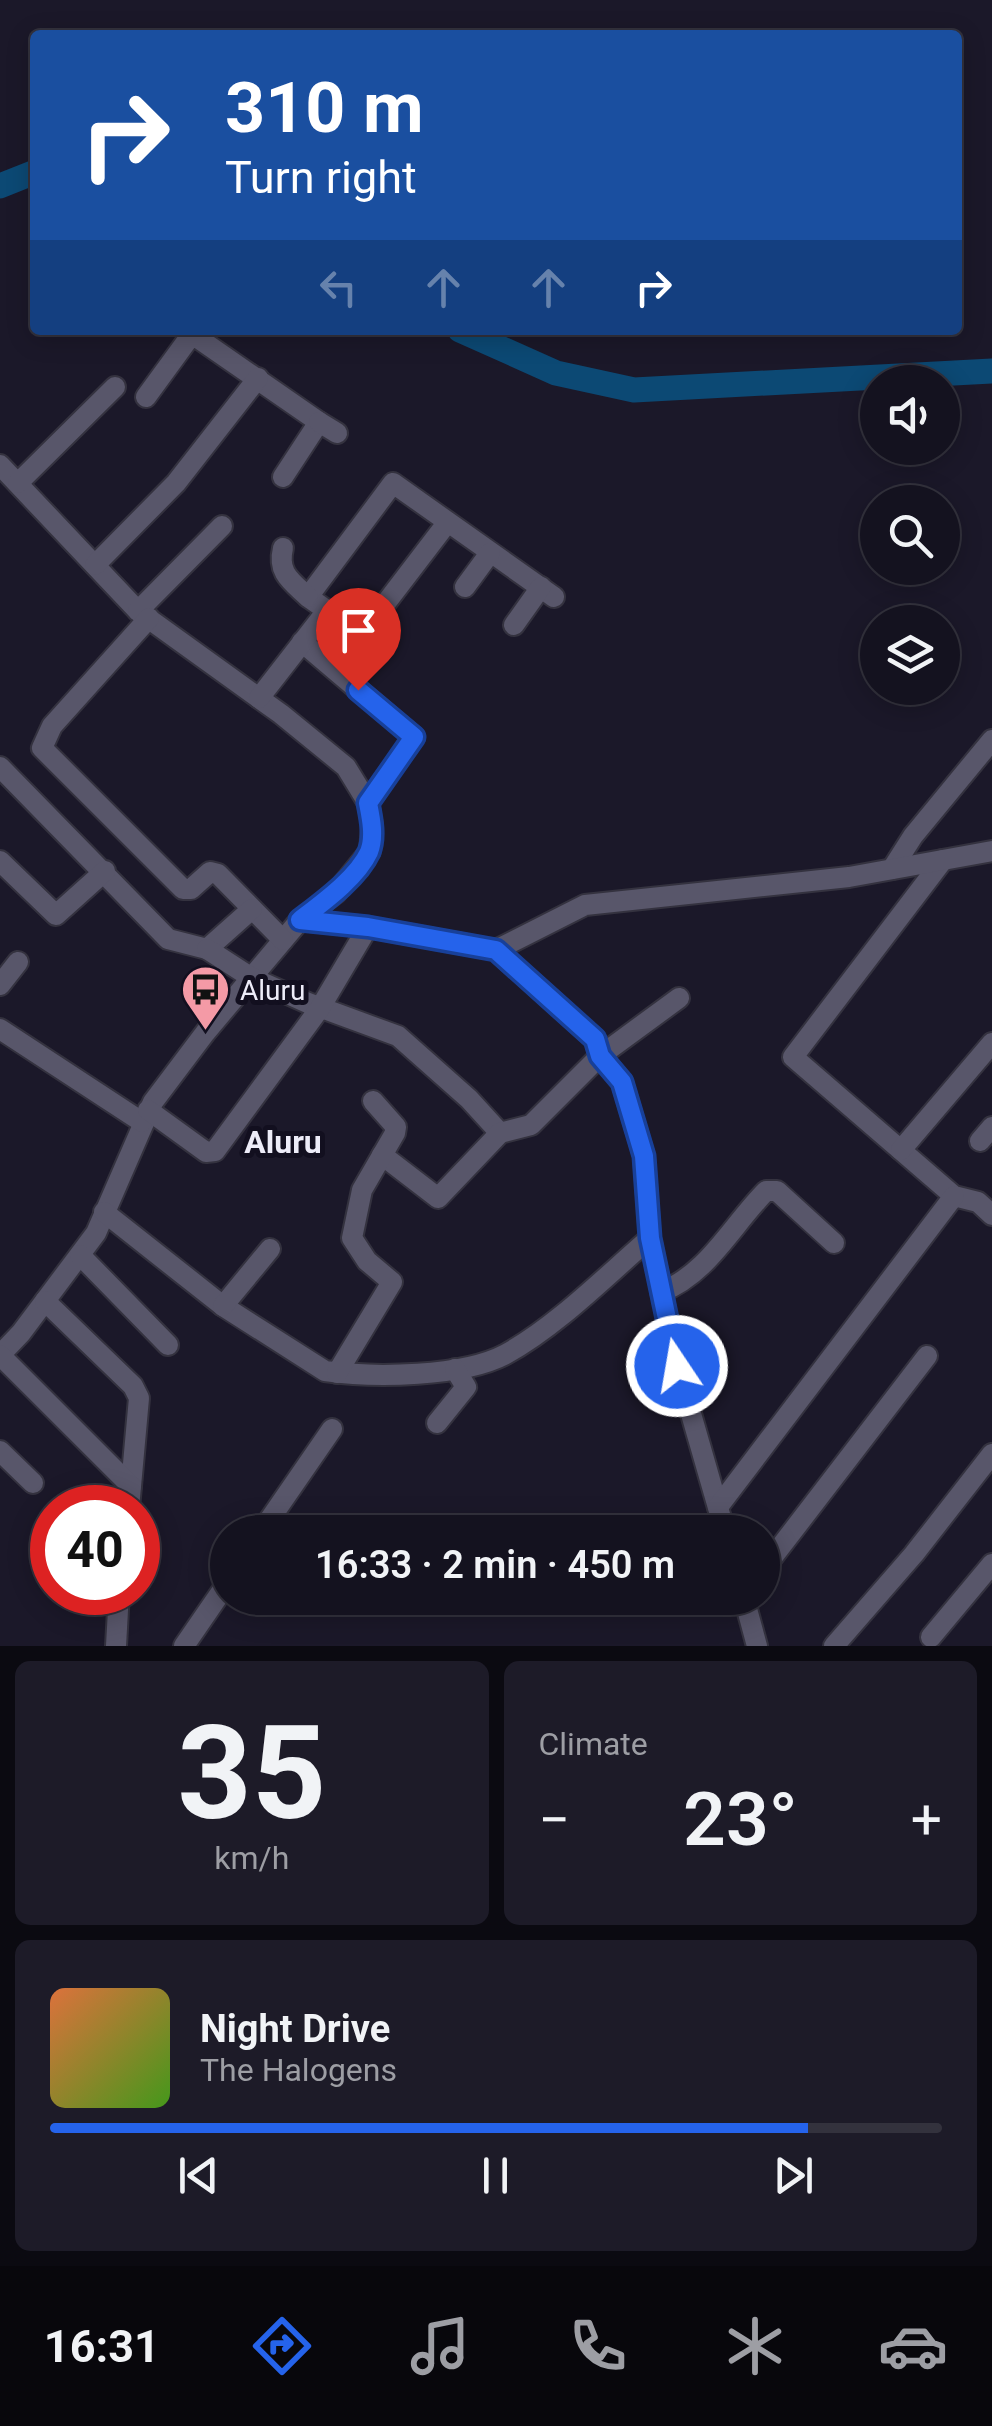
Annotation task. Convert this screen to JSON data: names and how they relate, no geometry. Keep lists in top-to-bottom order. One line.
{"districts":["Aluru"],"places":{"bus stop":["Aluru"]},"page":{"turn":["310 m","Turn right"],"limit":"40","trip":"16:33 · 2 min · 450 m","tile":[["35","km/h"],"Climate"],"heat":["−","23°","+"],"song":["Night Drive","The Halogens"],"tabs":"16:31"}}
